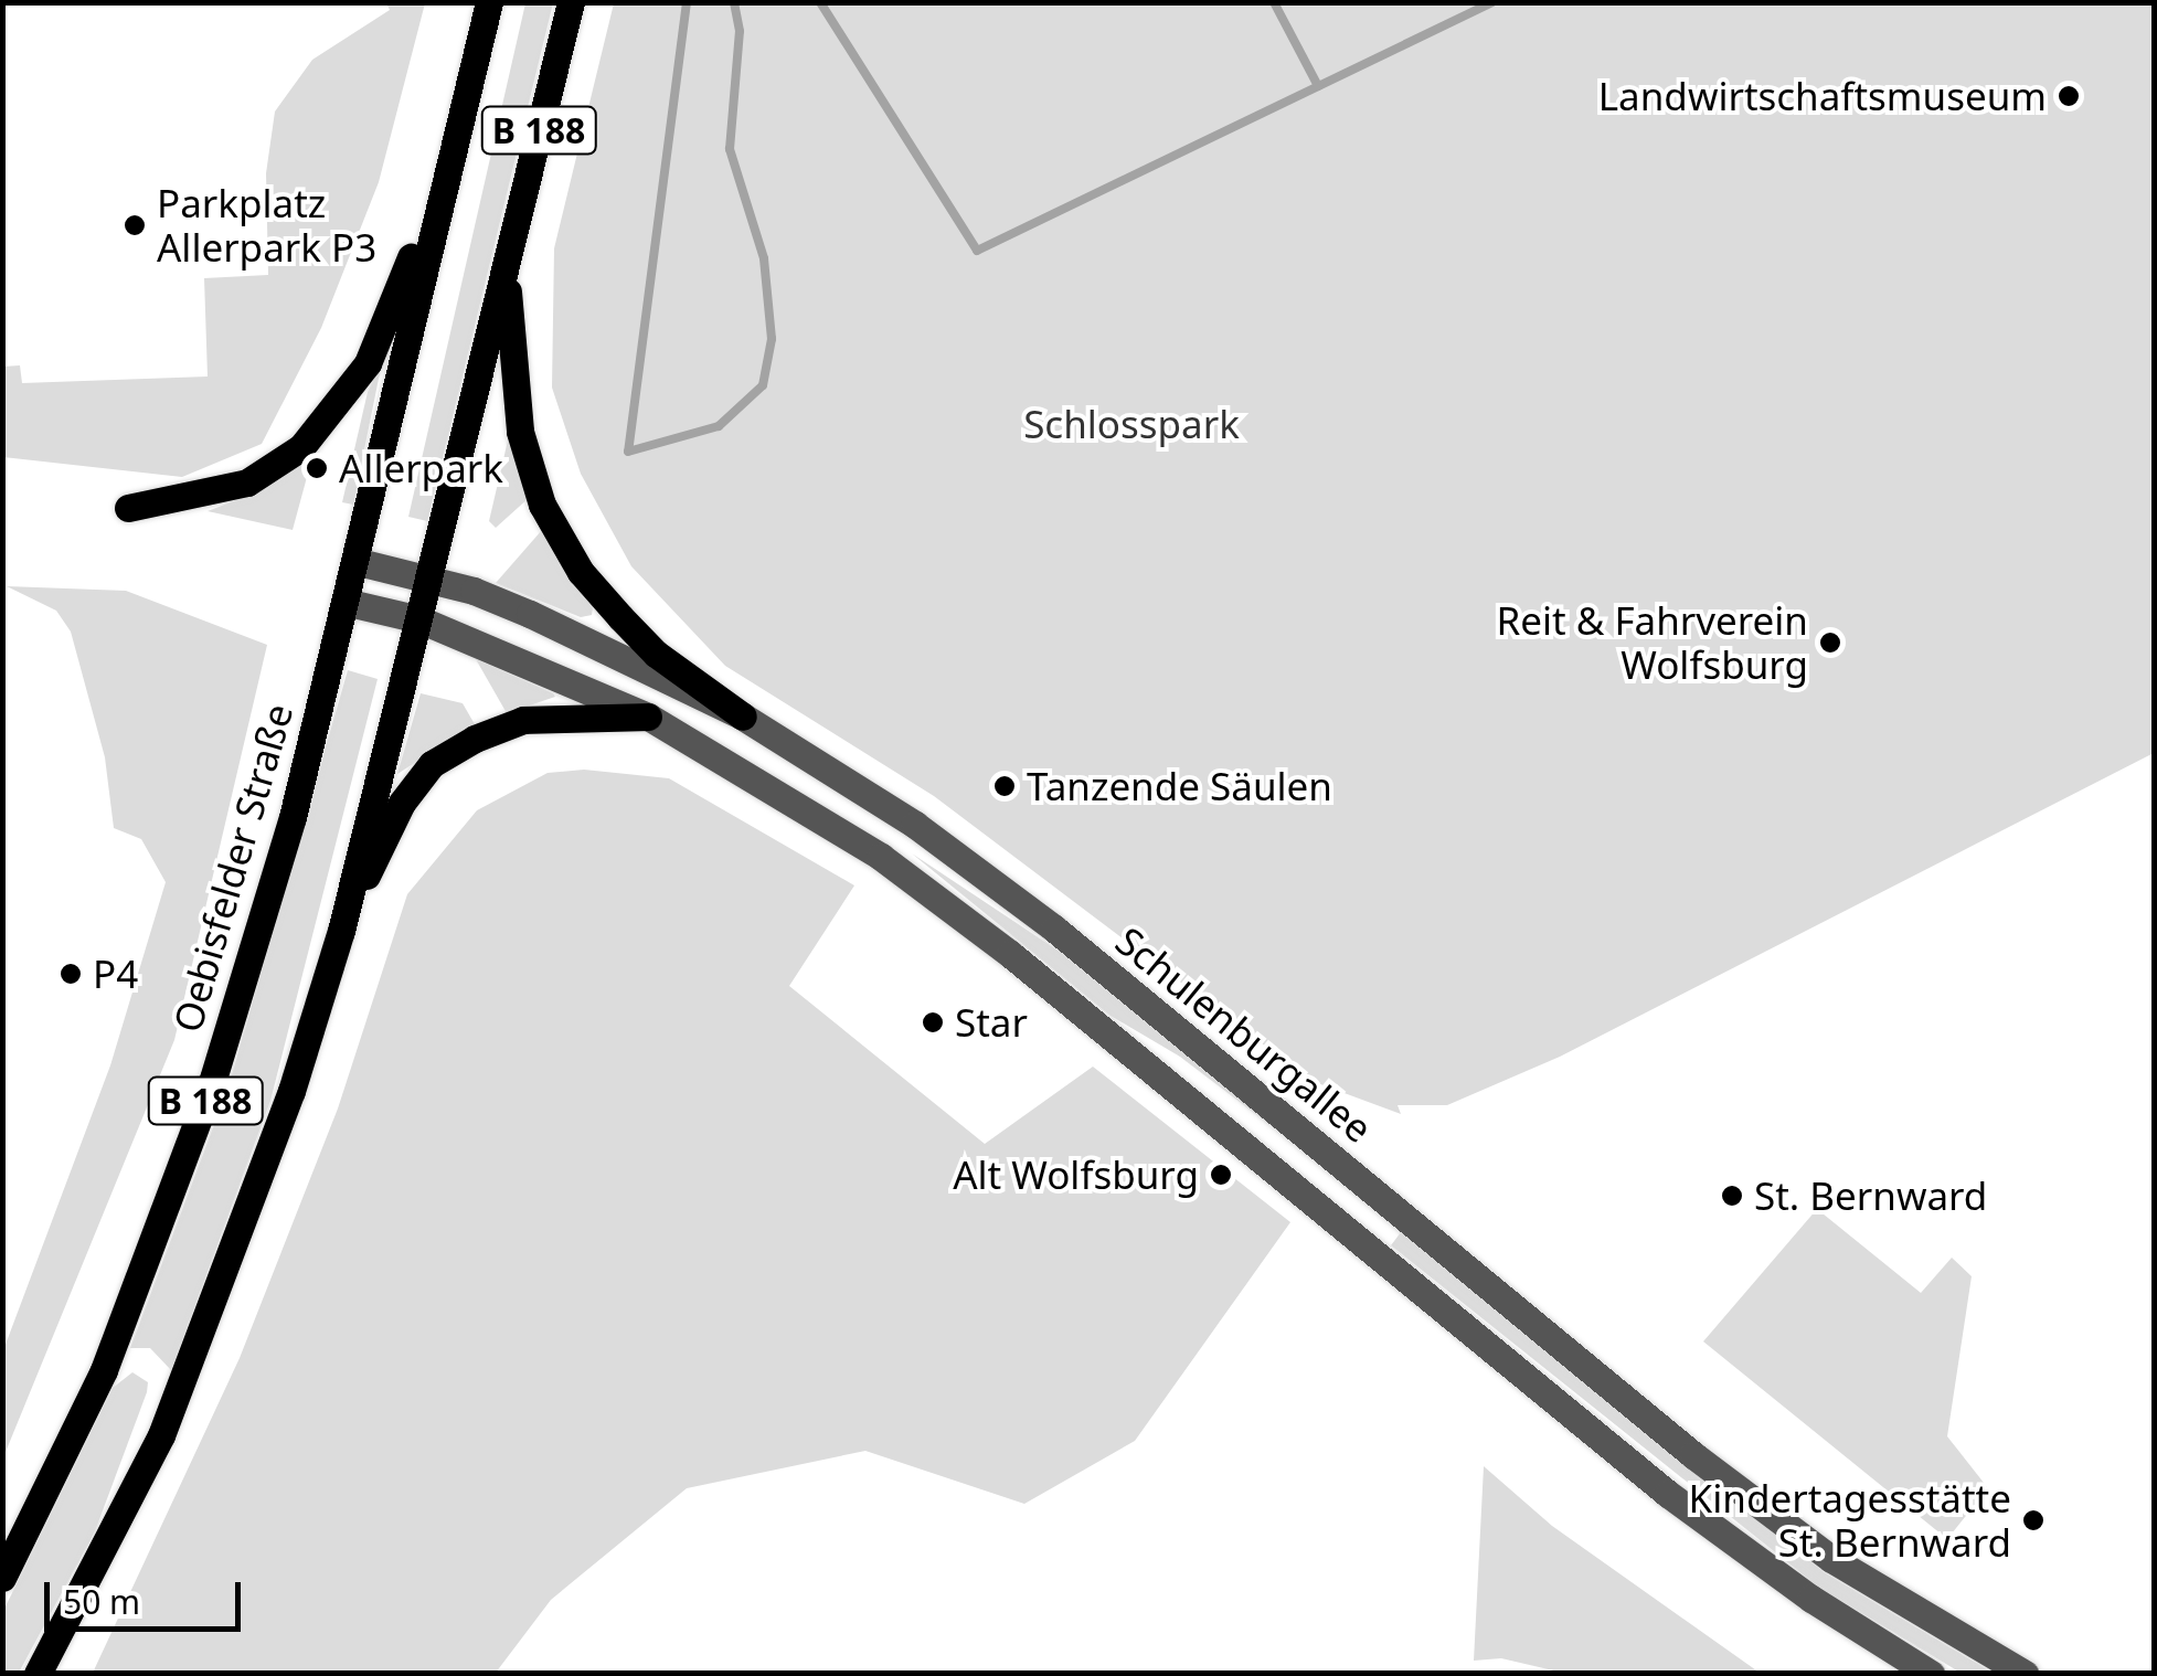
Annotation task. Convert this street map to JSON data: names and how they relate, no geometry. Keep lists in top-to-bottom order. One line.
{"streets":{"main road":["B 188","Oebisfelder Straße"],"street":["Schulenburgallee"]},"crossings":[["B 188","Oebisfelder Straße"],["B 188","Schulenburgallee"]],"parks":["Schlosspark"],"places":["Landwirtschaftsmuseum","Parkplatz Allerpark P3","Allerpark","Reit & Fahrverein Wolfsburg","Tanzende Säulen","P4","Star","Alt Wolfsburg","St. Bernward","Kindertagesstätte St. Bernward"],"scale_bar":"50 m"}
